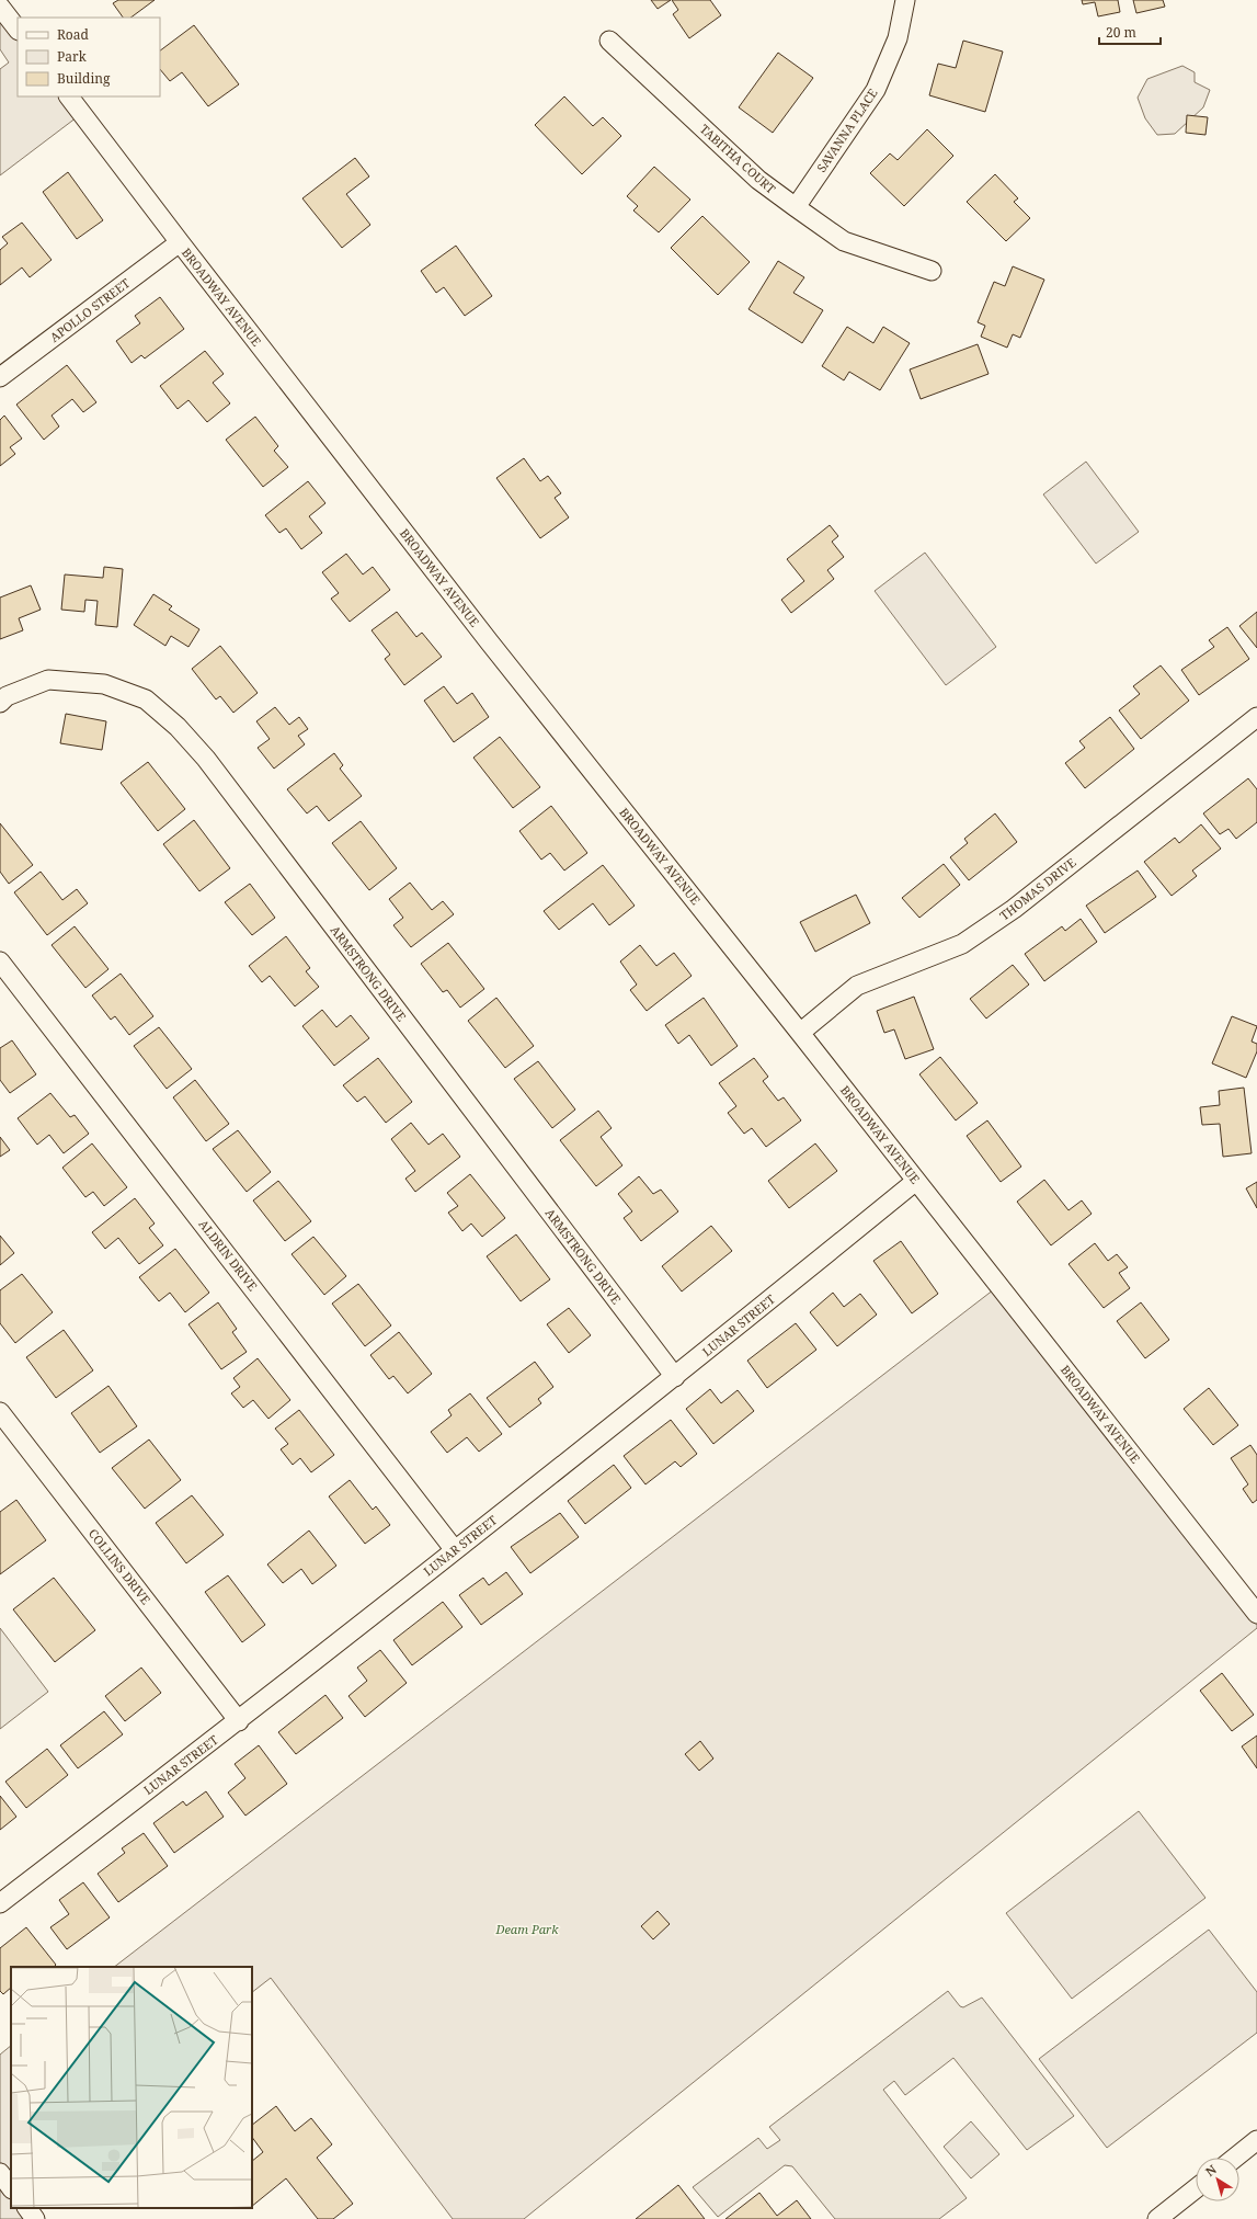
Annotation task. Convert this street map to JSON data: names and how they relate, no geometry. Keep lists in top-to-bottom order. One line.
{"streets":{"street":["SAVANNA PLACE","TABITHA COURT","BROADWAY AVENUE","APOLLO STREET","THOMAS DRIVE","ARMSTRONG DRIVE","ALDRIN DRIVE","LUNAR STREET","COLLINS DRIVE"]},"crossings":[["SAVANNA PLACE","TABITHA COURT"],["BROADWAY AVENUE","APOLLO STREET"],["BROADWAY AVENUE","THOMAS DRIVE"],["BROADWAY AVENUE","LUNAR STREET"],["ARMSTRONG DRIVE","LUNAR STREET"],["ALDRIN DRIVE","LUNAR STREET"],["LUNAR STREET","COLLINS DRIVE"]],"parks":["Deam Park"],"legend":["Road","Park","Building"],"scale_bar":"20 m","north":"top left"}
